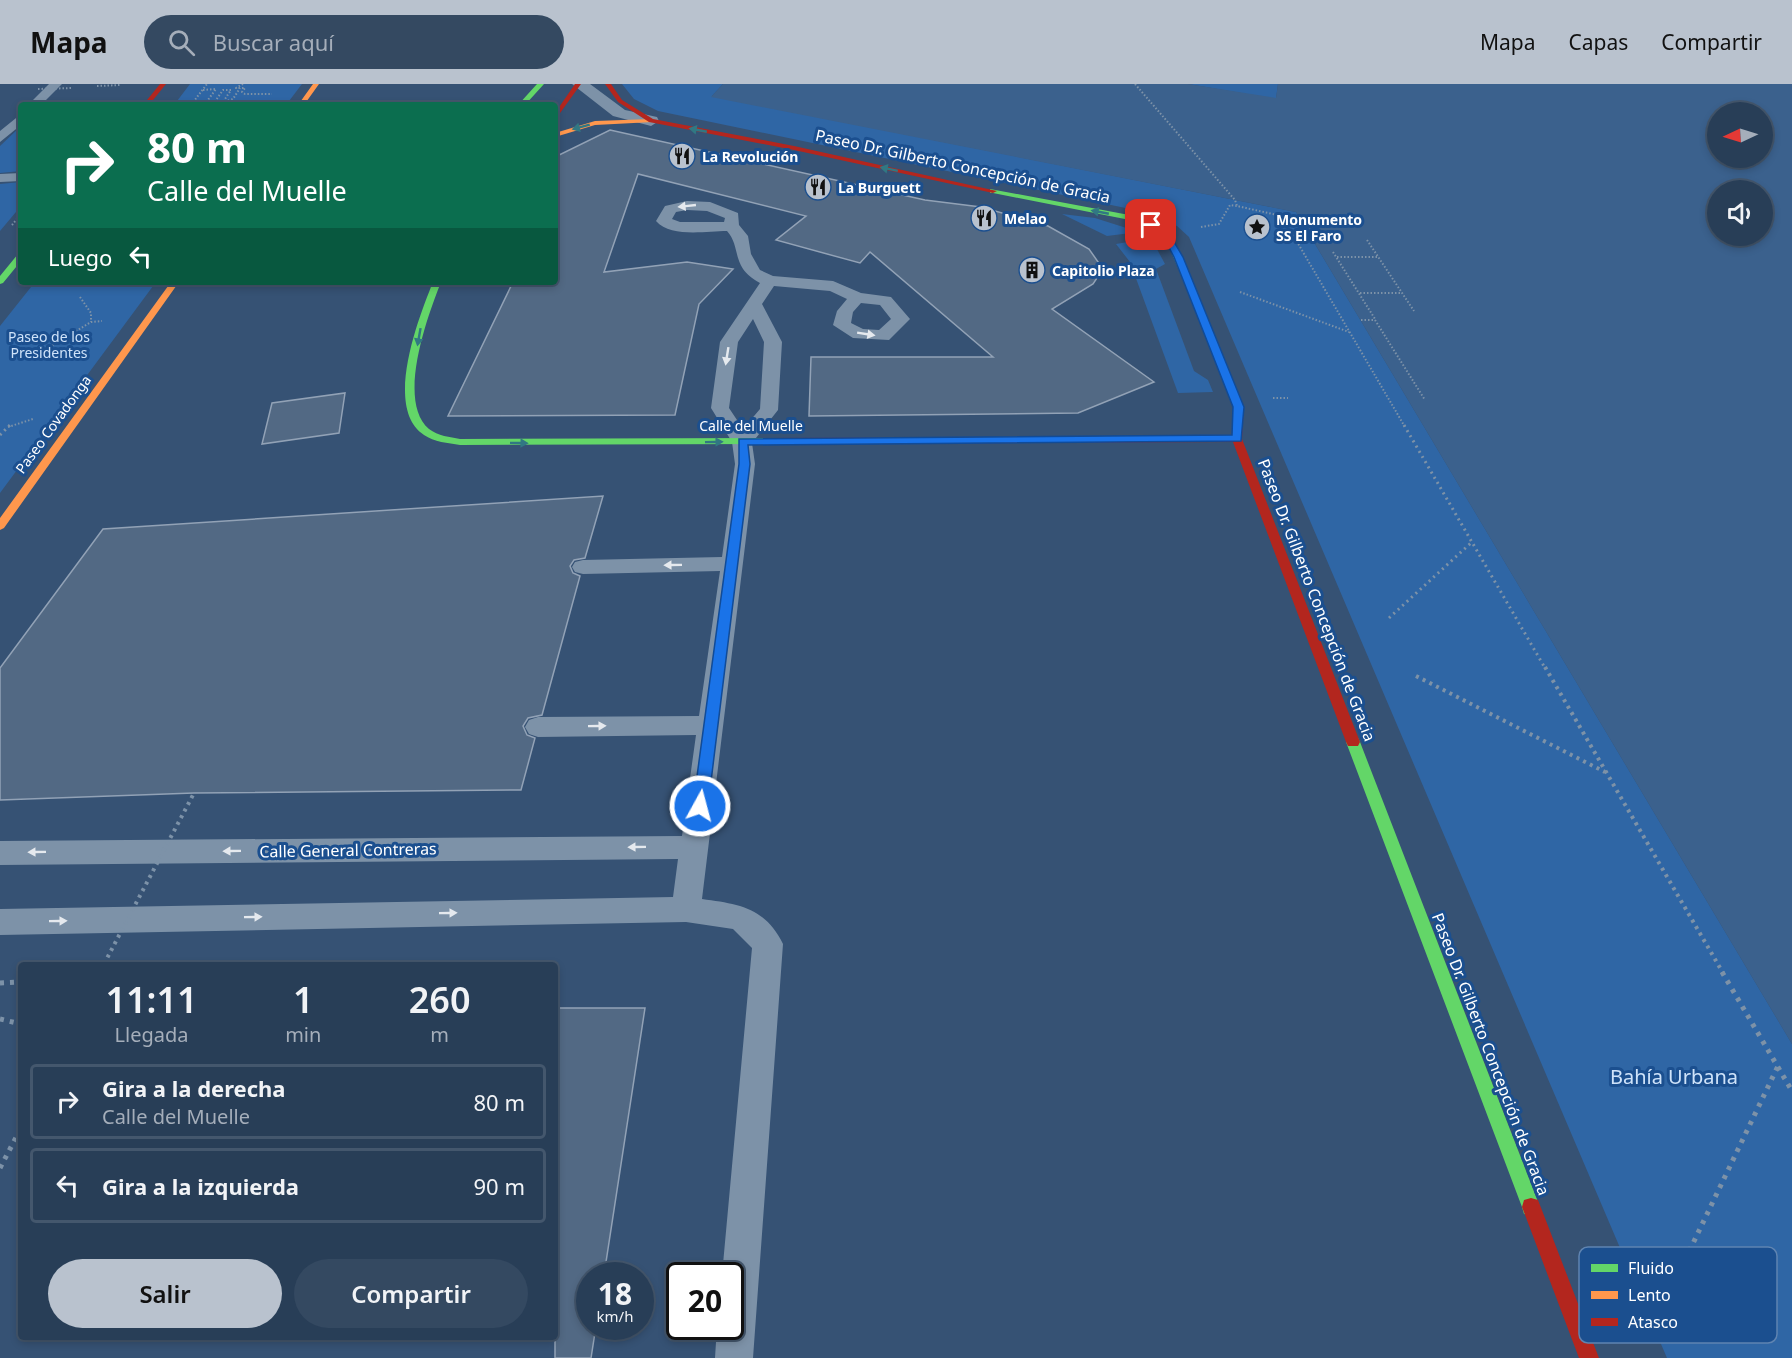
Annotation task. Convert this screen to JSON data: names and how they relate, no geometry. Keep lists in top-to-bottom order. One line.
{"streets":{"main road":["Paseo Dr. Gilberto Concepción de Gracia","Paseo Covadonga","Calle del Muelle"],"lane":["Calle General Contreras"]},"crossings":[["Paseo Dr. Gilberto Concepción de Gracia","Calle del Muelle"]],"one_way":["Paseo Dr. Gilberto Concepción de Gracia"],"parks":["Paseo de los Presidentes","Bahía Urbana"],"places":{"restaurant":["La Revolución","La Burguett","Melao"],"place":["Monumento SS El Faro"],"building":["Capitolio Plaza"]},"legend":["Fluido","Lento","Atasco"],"north":"left","page":{"header":"Mapa","search":"Buscar aquí","nav":["Mapa","Capas","Compartir"],"turn":["80 m","Calle del Muelle"],"then":"Luego","eta":["11:11","Llegada","1","min","260","m"],"list":[{"name":"Gira a la derecha","note":"Calle del Muelle","value":"80 m"},{"name":"Gira a la izquierda","value":"90 m"}],"buttons":["Salir","Compartir"],"speed":"18 km/h","limit":"20"}}
